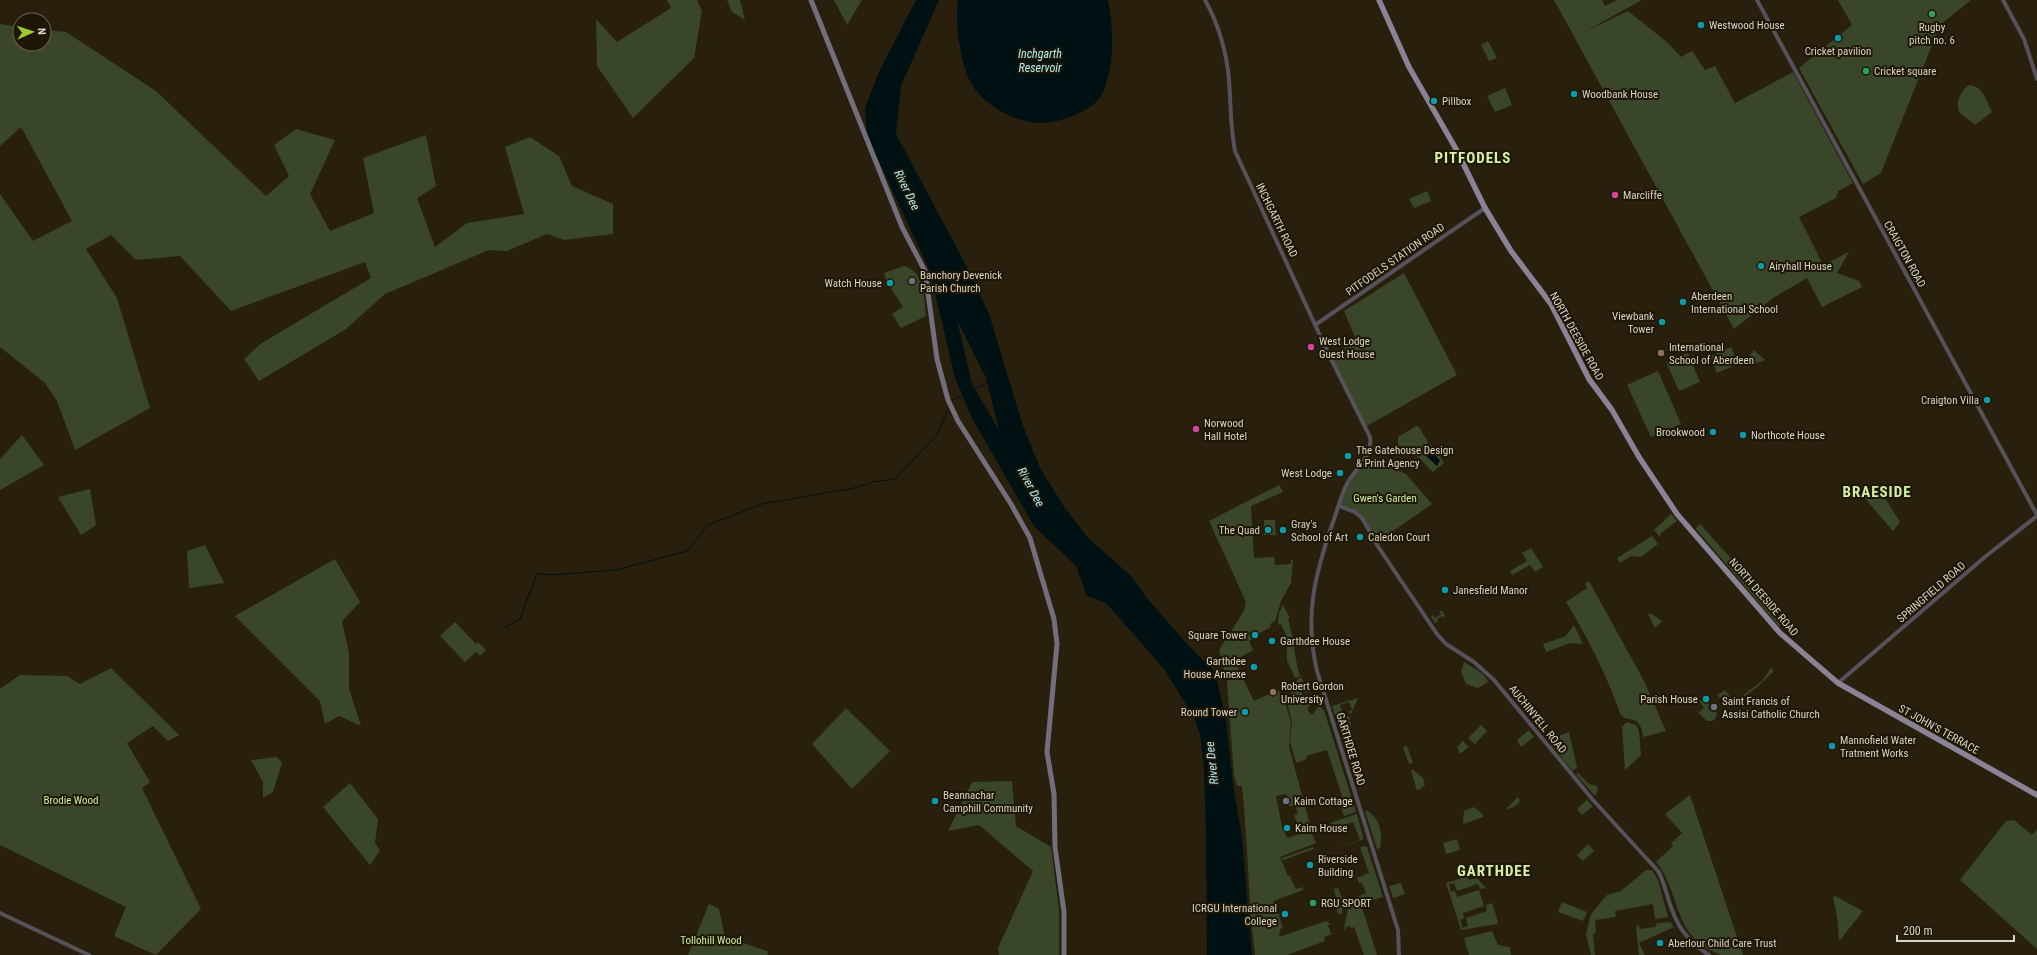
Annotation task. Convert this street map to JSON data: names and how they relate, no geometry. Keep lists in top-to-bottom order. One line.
{"streets":{"main road":["NORTH DEESIDE ROAD","ST JOHN'S TERRACE"],"street":["INCHGARTH ROAD","CRAIGTON ROAD","PITFODELS STATION ROAD","SPRINGFIELD ROAD","AUCHINYELL ROAD","GARTHDEE ROAD"]},"crossings":[["INCHGARTH ROAD","PITFODELS STATION ROAD"],["INCHGARTH ROAD","GARTHDEE ROAD"],["CRAIGTON ROAD","SPRINGFIELD ROAD"],["PITFODELS STATION ROAD","NORTH DEESIDE ROAD"],["NORTH DEESIDE ROAD","SPRINGFIELD ROAD"],["NORTH DEESIDE ROAD","ST JOHN'S TERRACE"],["SPRINGFIELD ROAD","ST JOHN'S TERRACE"],["AUCHINYELL ROAD","GARTHDEE ROAD"]],"districts":["PITFODELS","BRAESIDE","GARTHDEE"],"water":["Inchgarth Reservoir","River Dee"],"parks":["Gwen's Garden","Brodie Wood","Tollohill Wood"],"places":["Rugby pitch no. 6","Westwood House","Cricket pavilion","Cricket square","Woodbank House","Pillbox","Marcliffe","Airyhall House","Banchory Devenick Parish Church","Watch House","Aberdeen International School","Viewbank Tower","West Lodge Guest House","International School of Aberdeen","Craigton Villa","Norwood Hall Hotel","Brookwood","Northcote House","The Gatehouse Design & Print Agency","West Lodge","The Quad","Gray's School of Art","Caledon Court","Janesfield Manor","Square Tower","Garthdee House","Garthdee House Annexe","Robert Gordon University","Parish House","Saint Francis of Assisi Catholic Church","Round Tower","Mannofield Water Tratment Works","Beannachar Camphill Community","Kaim Cottage","Kaim House","Riverside Building","RGU SPORT","ICRGU International College","Aberlour Child Care Trust"],"scale_bar":"200 m","north":"right"}
